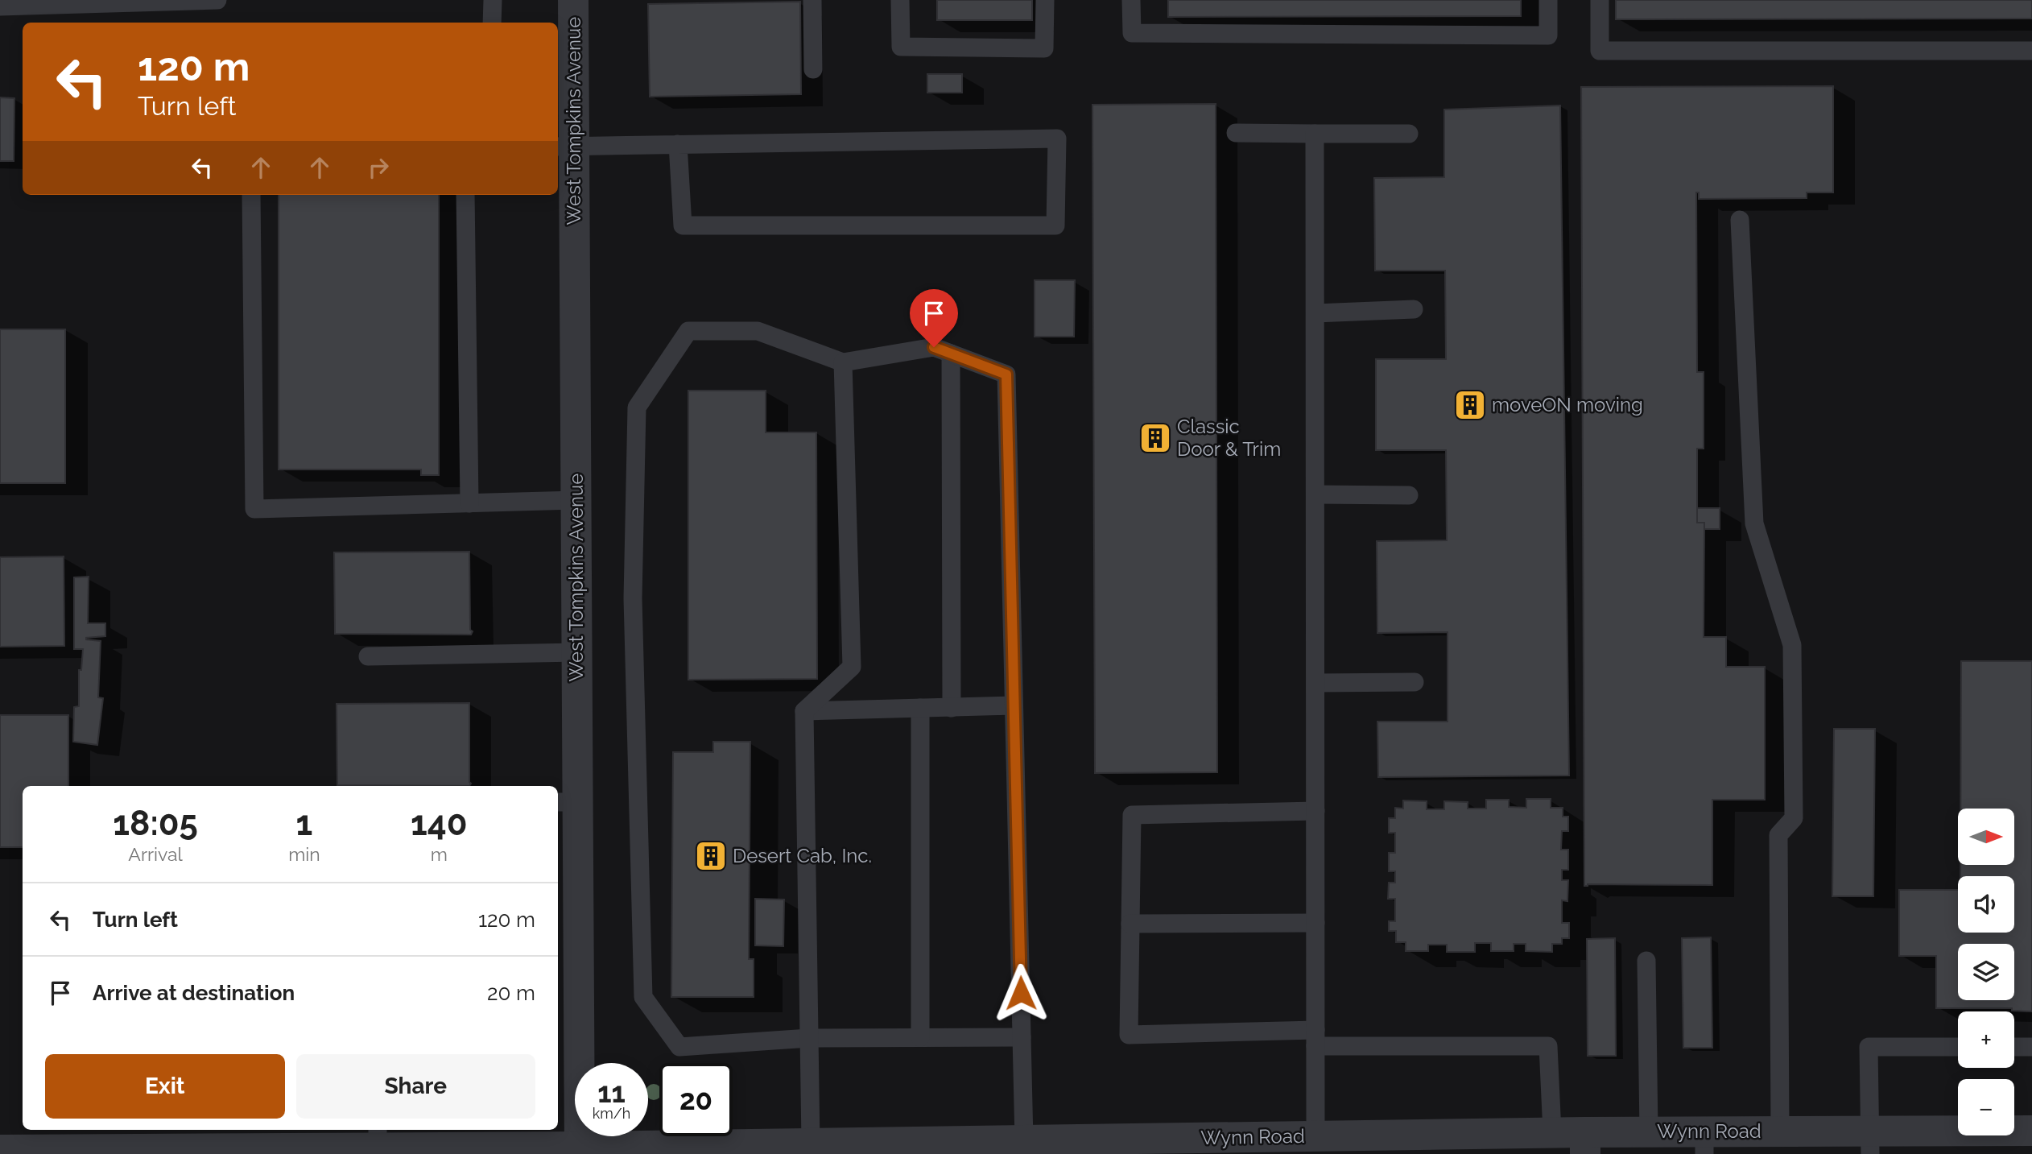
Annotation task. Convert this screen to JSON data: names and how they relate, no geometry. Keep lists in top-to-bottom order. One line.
{"streets":{"street":["West Tompkins Avenue","Wynn Road"]},"crossings":[["West Tompkins Avenue","Wynn Road"]],"places":{"building":["moveON moving","Classic Door & Trim","Desert Cab, Inc."]},"north":"right","page":{"turn":["120 m","Turn left"],"eta":["18:05","Arrival","1","min","140","m"],"map_buttons":["+","−"],"list":[{"name":"Turn left","value":"120 m"},{"name":"Arrive at destination","value":"20 m"}],"buttons":["Exit","Share"],"speed":"11 km/h","limit":"20"}}
